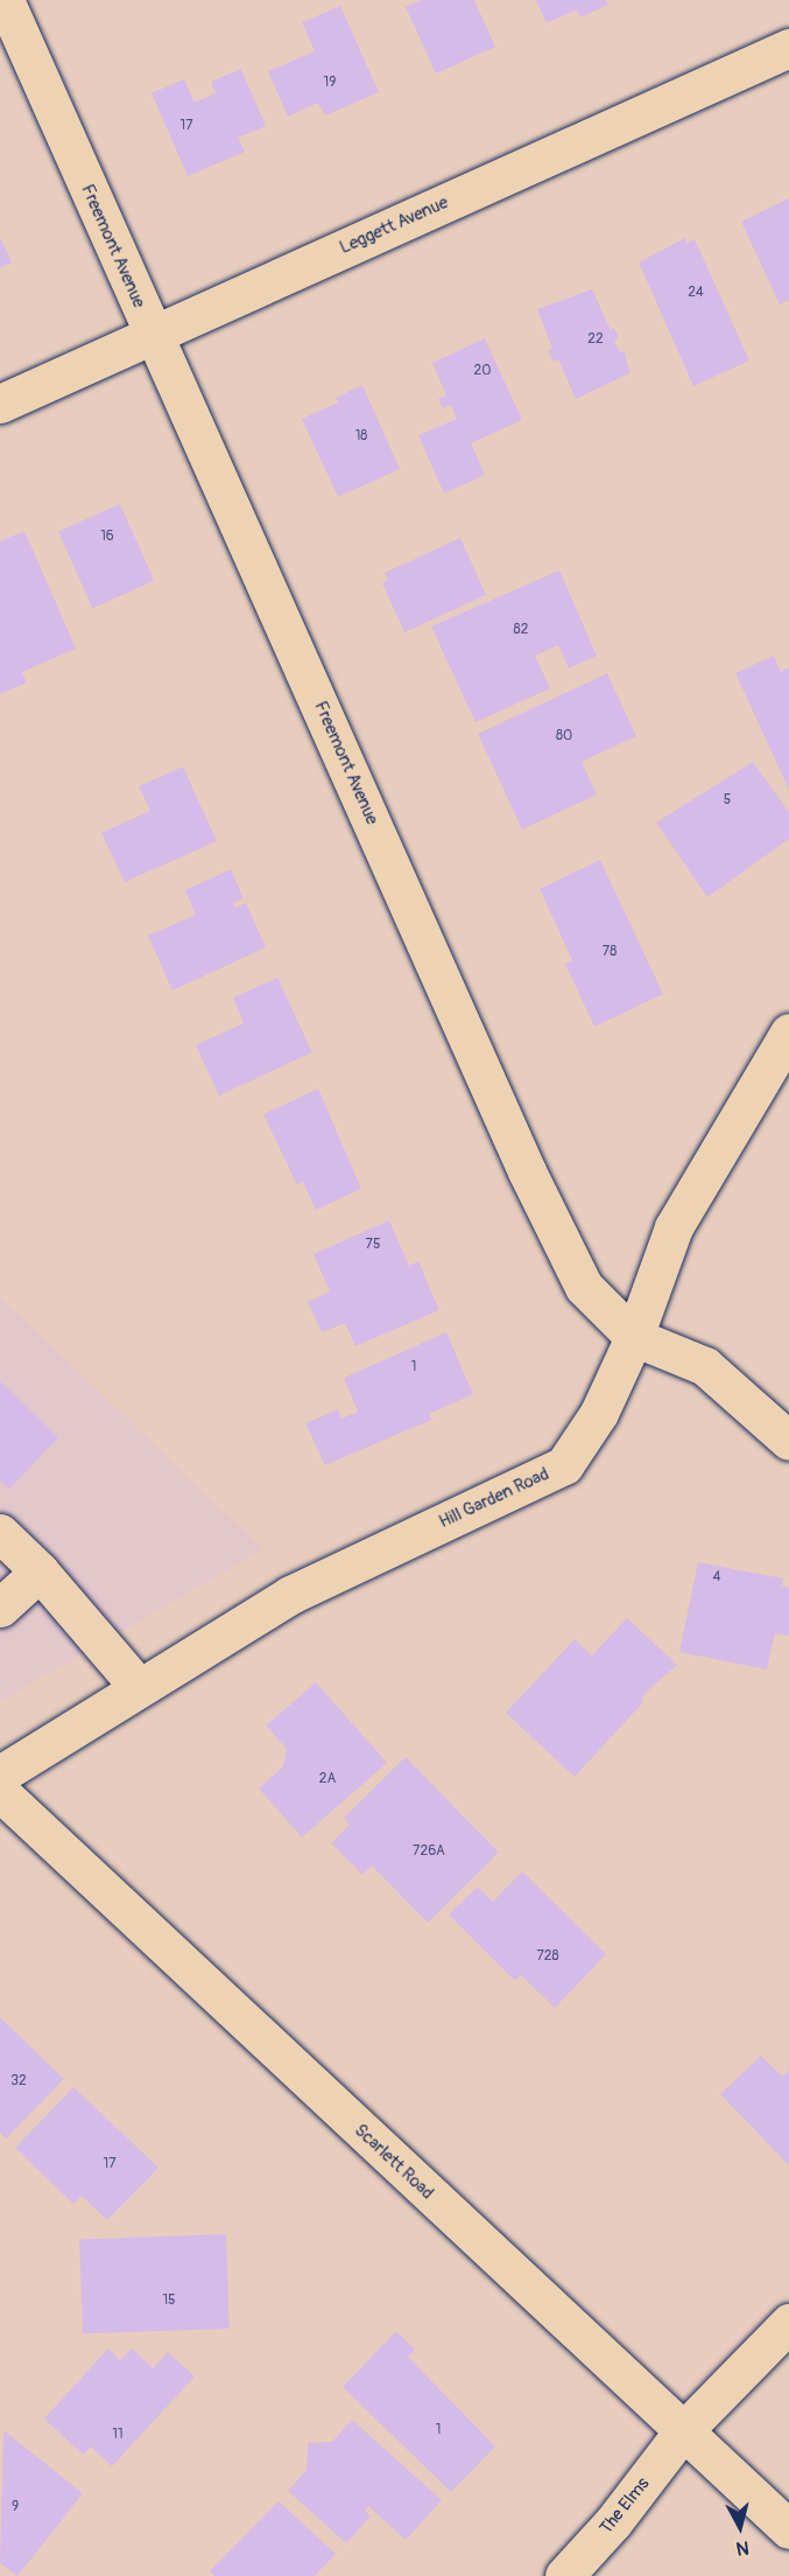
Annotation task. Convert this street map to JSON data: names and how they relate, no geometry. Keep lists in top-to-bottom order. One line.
{"streets":{"street":["Leggett Avenue","Freemont Avenue","Hill Garden Road","Scarlett Road","The Elms"]},"crossings":[["Leggett Avenue","Freemont Avenue"],["Freemont Avenue","Hill Garden Road"],["Scarlett Road","The Elms"]],"house_numbers":["19","17","24","22","20","18","16","82","80","5","78","75","1","4","2A","726A","728","32","17","15","1","11","9"],"north":"bottom"}
